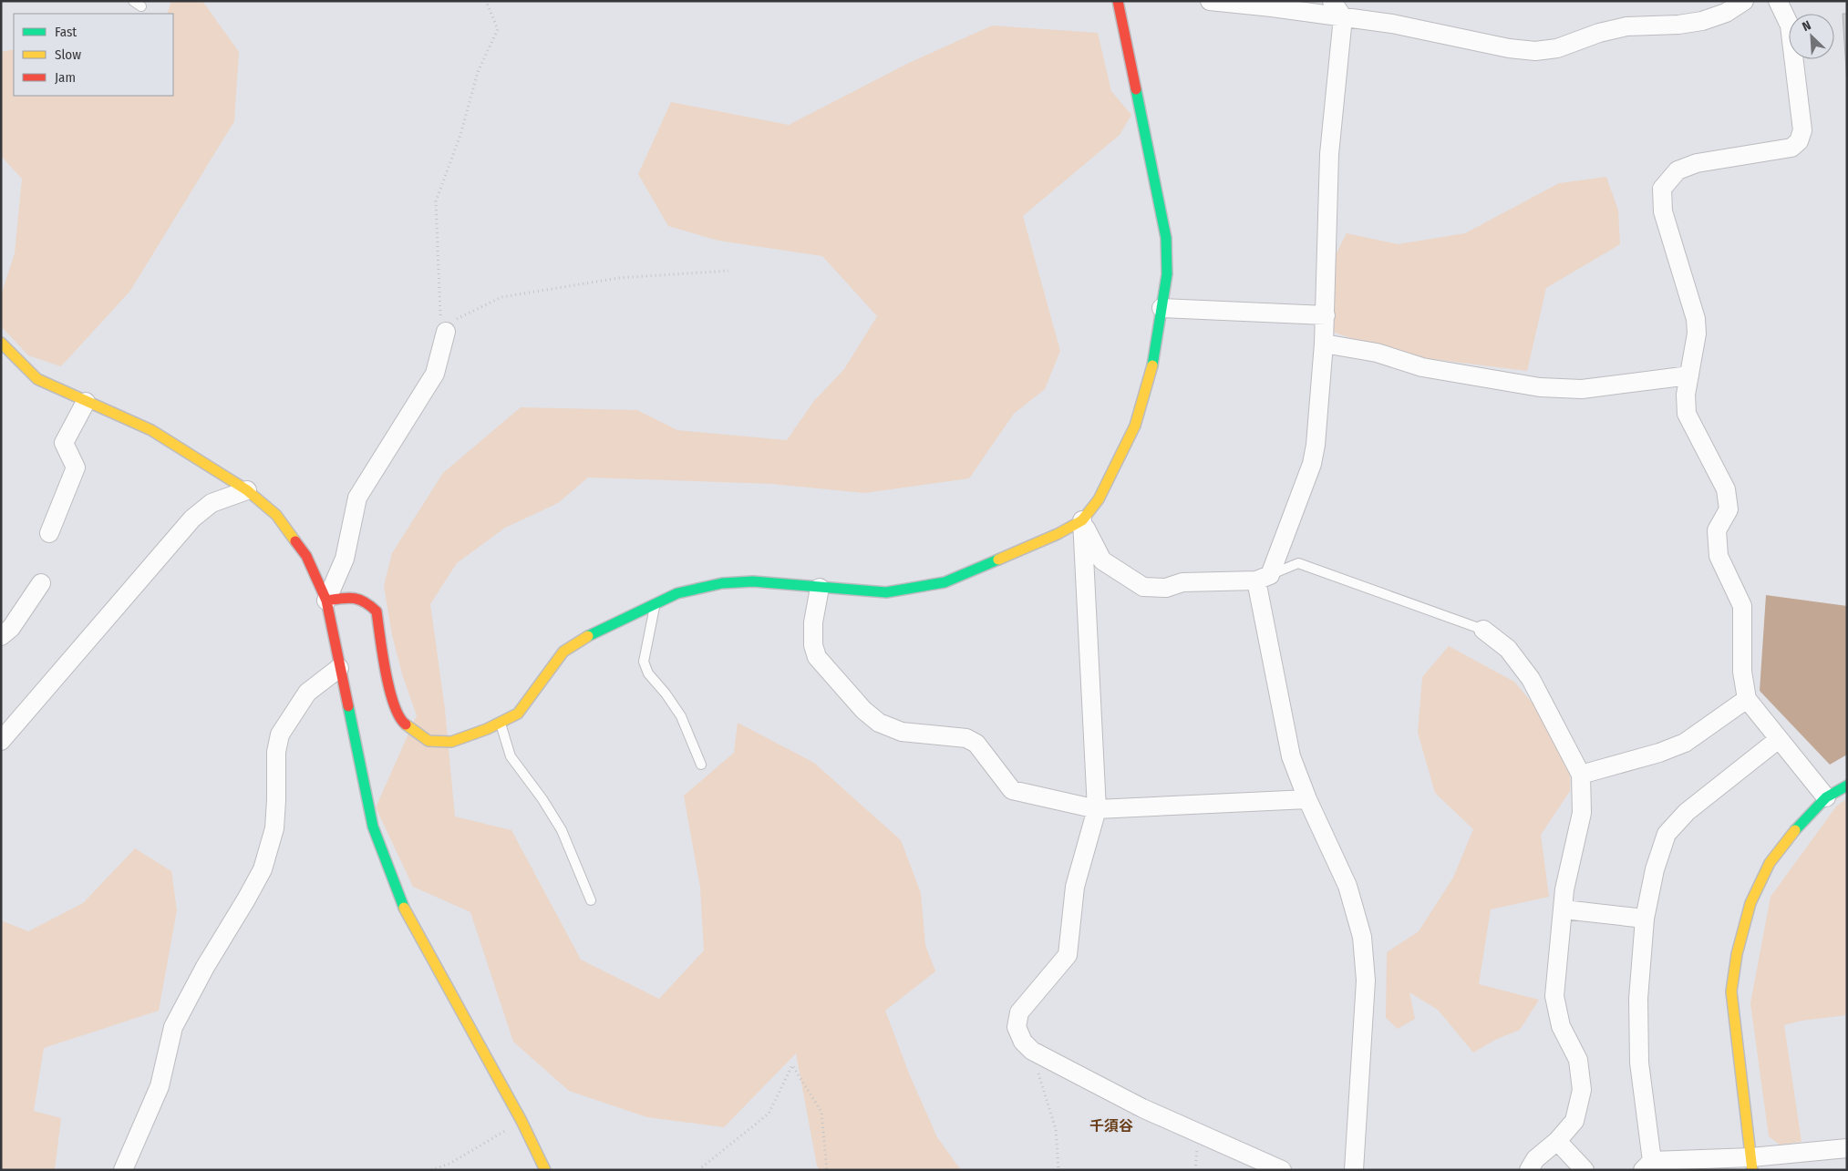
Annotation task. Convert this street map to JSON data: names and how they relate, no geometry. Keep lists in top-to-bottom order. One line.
{"districts":["千須谷"],"legend":["Fast","Slow","Jam"],"north":"top left"}
